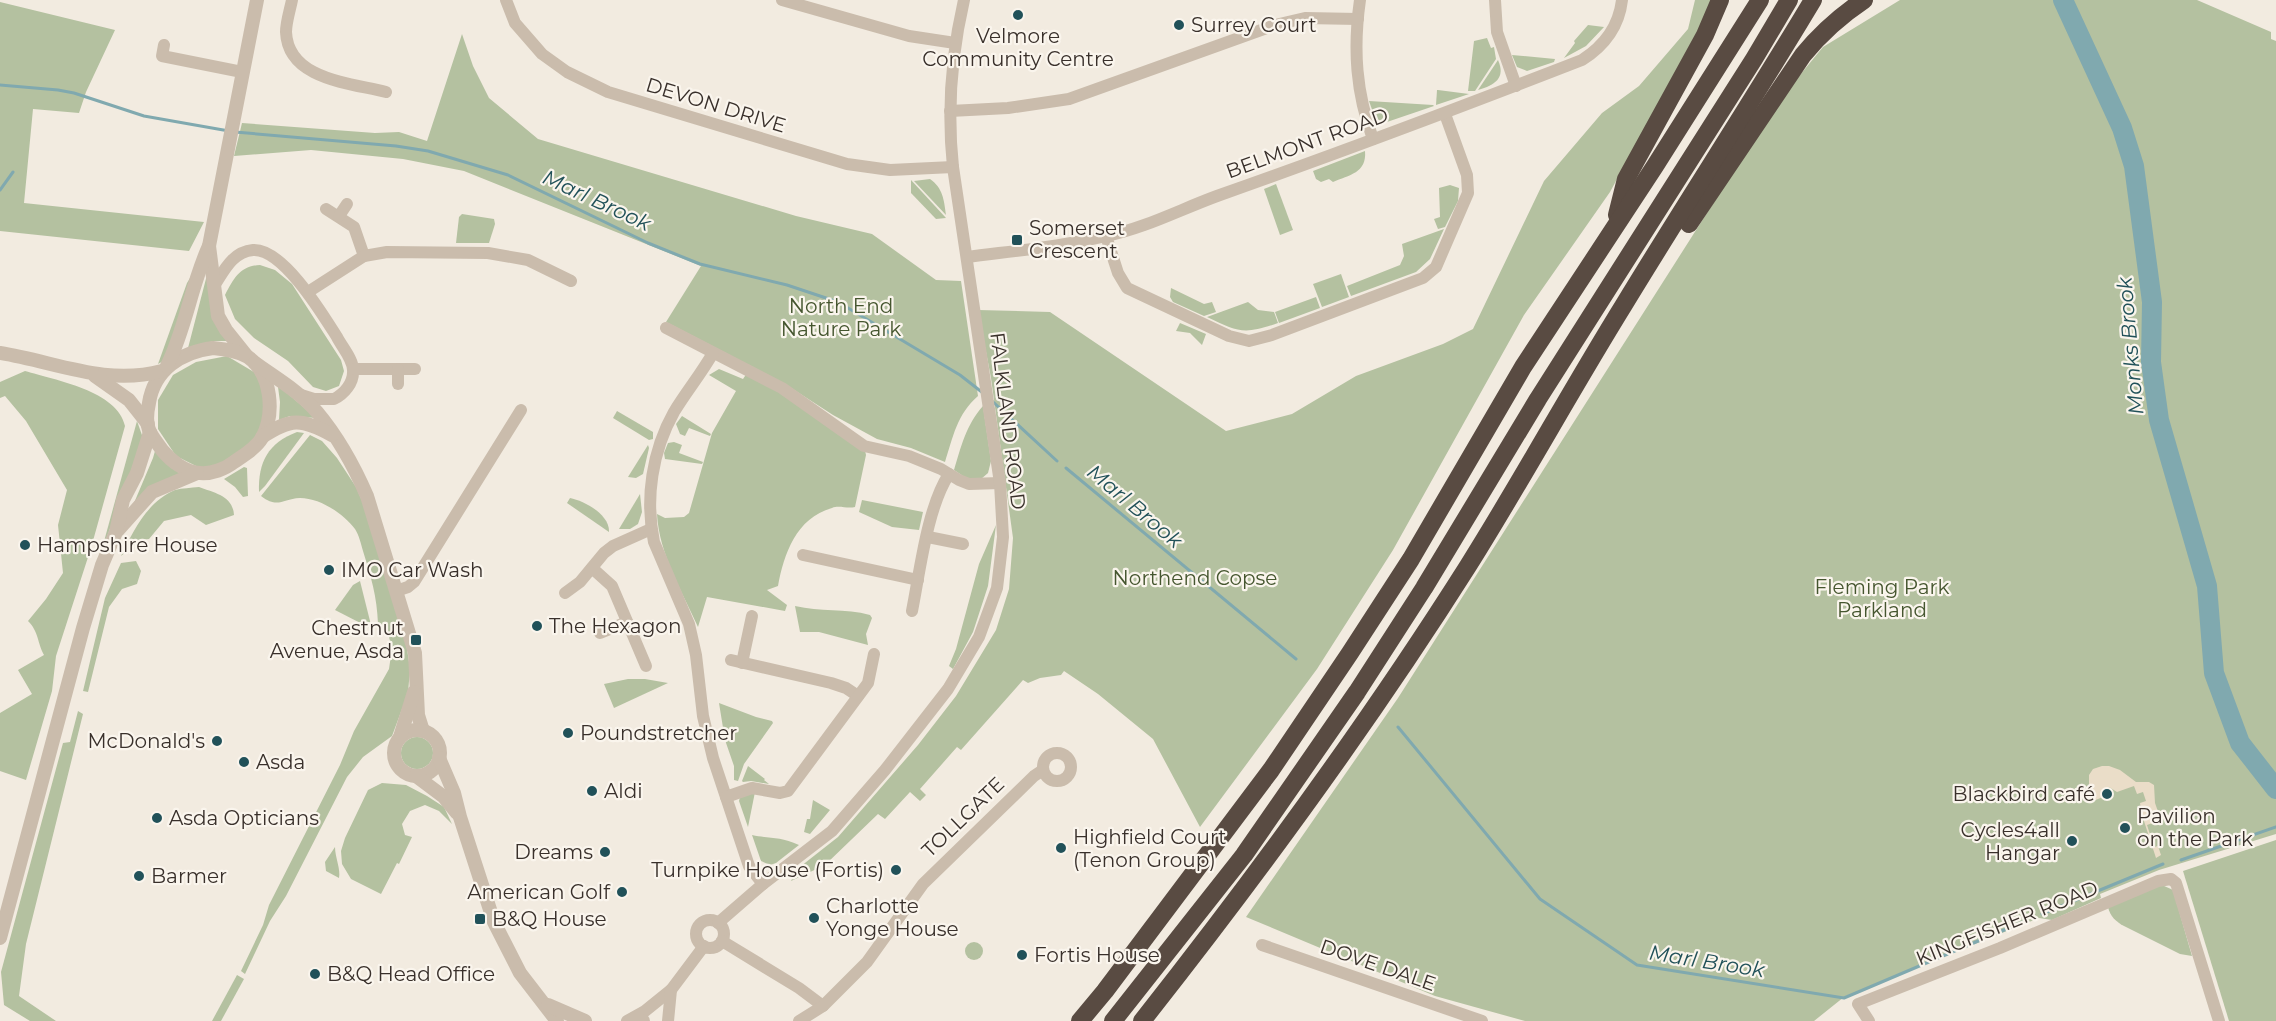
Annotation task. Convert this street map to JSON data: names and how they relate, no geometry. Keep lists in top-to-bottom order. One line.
{"streets":{"street":["DEVON DRIVE","BELMONT ROAD","FALKLAND ROAD","TOLLGATE","KINGFISHER ROAD","DOVE DALE"]},"crossings":[["DEVON DRIVE","FALKLAND ROAD"],["BELMONT ROAD","FALKLAND ROAD"]],"water":["Marl Brook","Monks Brook"],"parks":["North End Nature Park","Northend Copse","Fleming Park Parkland"],"places":{"other":["Velmore Community Centre","Surrey Court","Hampshire House","IMO Car Wash","The Hexagon","Poundstretcher","McDonald's","Asda","Aldi","Blackbird café","Asda Opticians","Pavilion on the Park","Cycles4all Hangar","Highfield Court (Tenon Group)","Dreams","Turnpike House (Fortis)","Barmer","American Golf","Charlotte Yonge House","Fortis House","B&Q Head Office"],"transit":["Somerset Crescent","Chestnut Avenue, Asda","B&Q House"]}}
